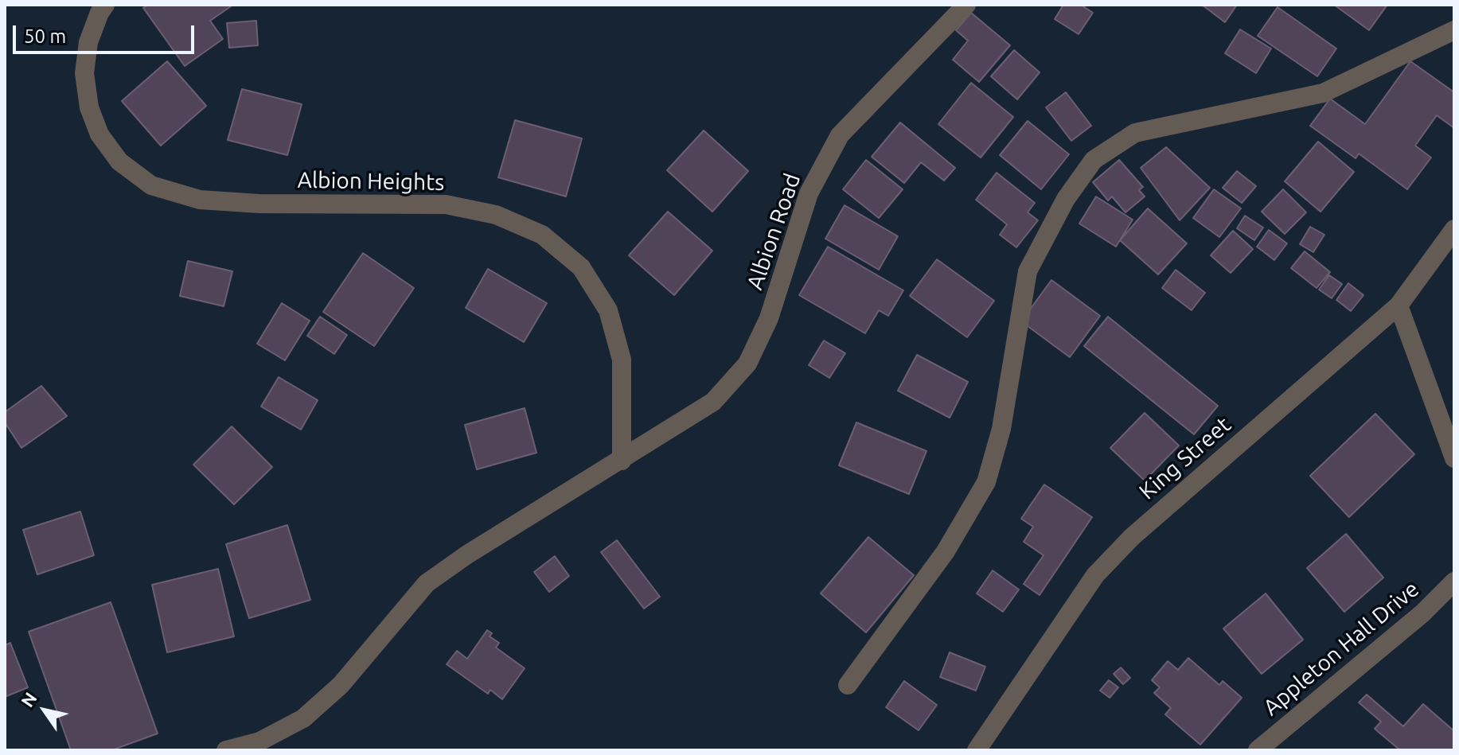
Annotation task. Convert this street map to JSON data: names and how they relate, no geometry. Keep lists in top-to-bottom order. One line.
{"streets":{"street":["Albion Heights","Albion Road","King Street","Appleton Hall Drive"]},"crossings":[["Albion Heights","Albion Road"]],"scale_bar":"50 m","north":"top left"}
